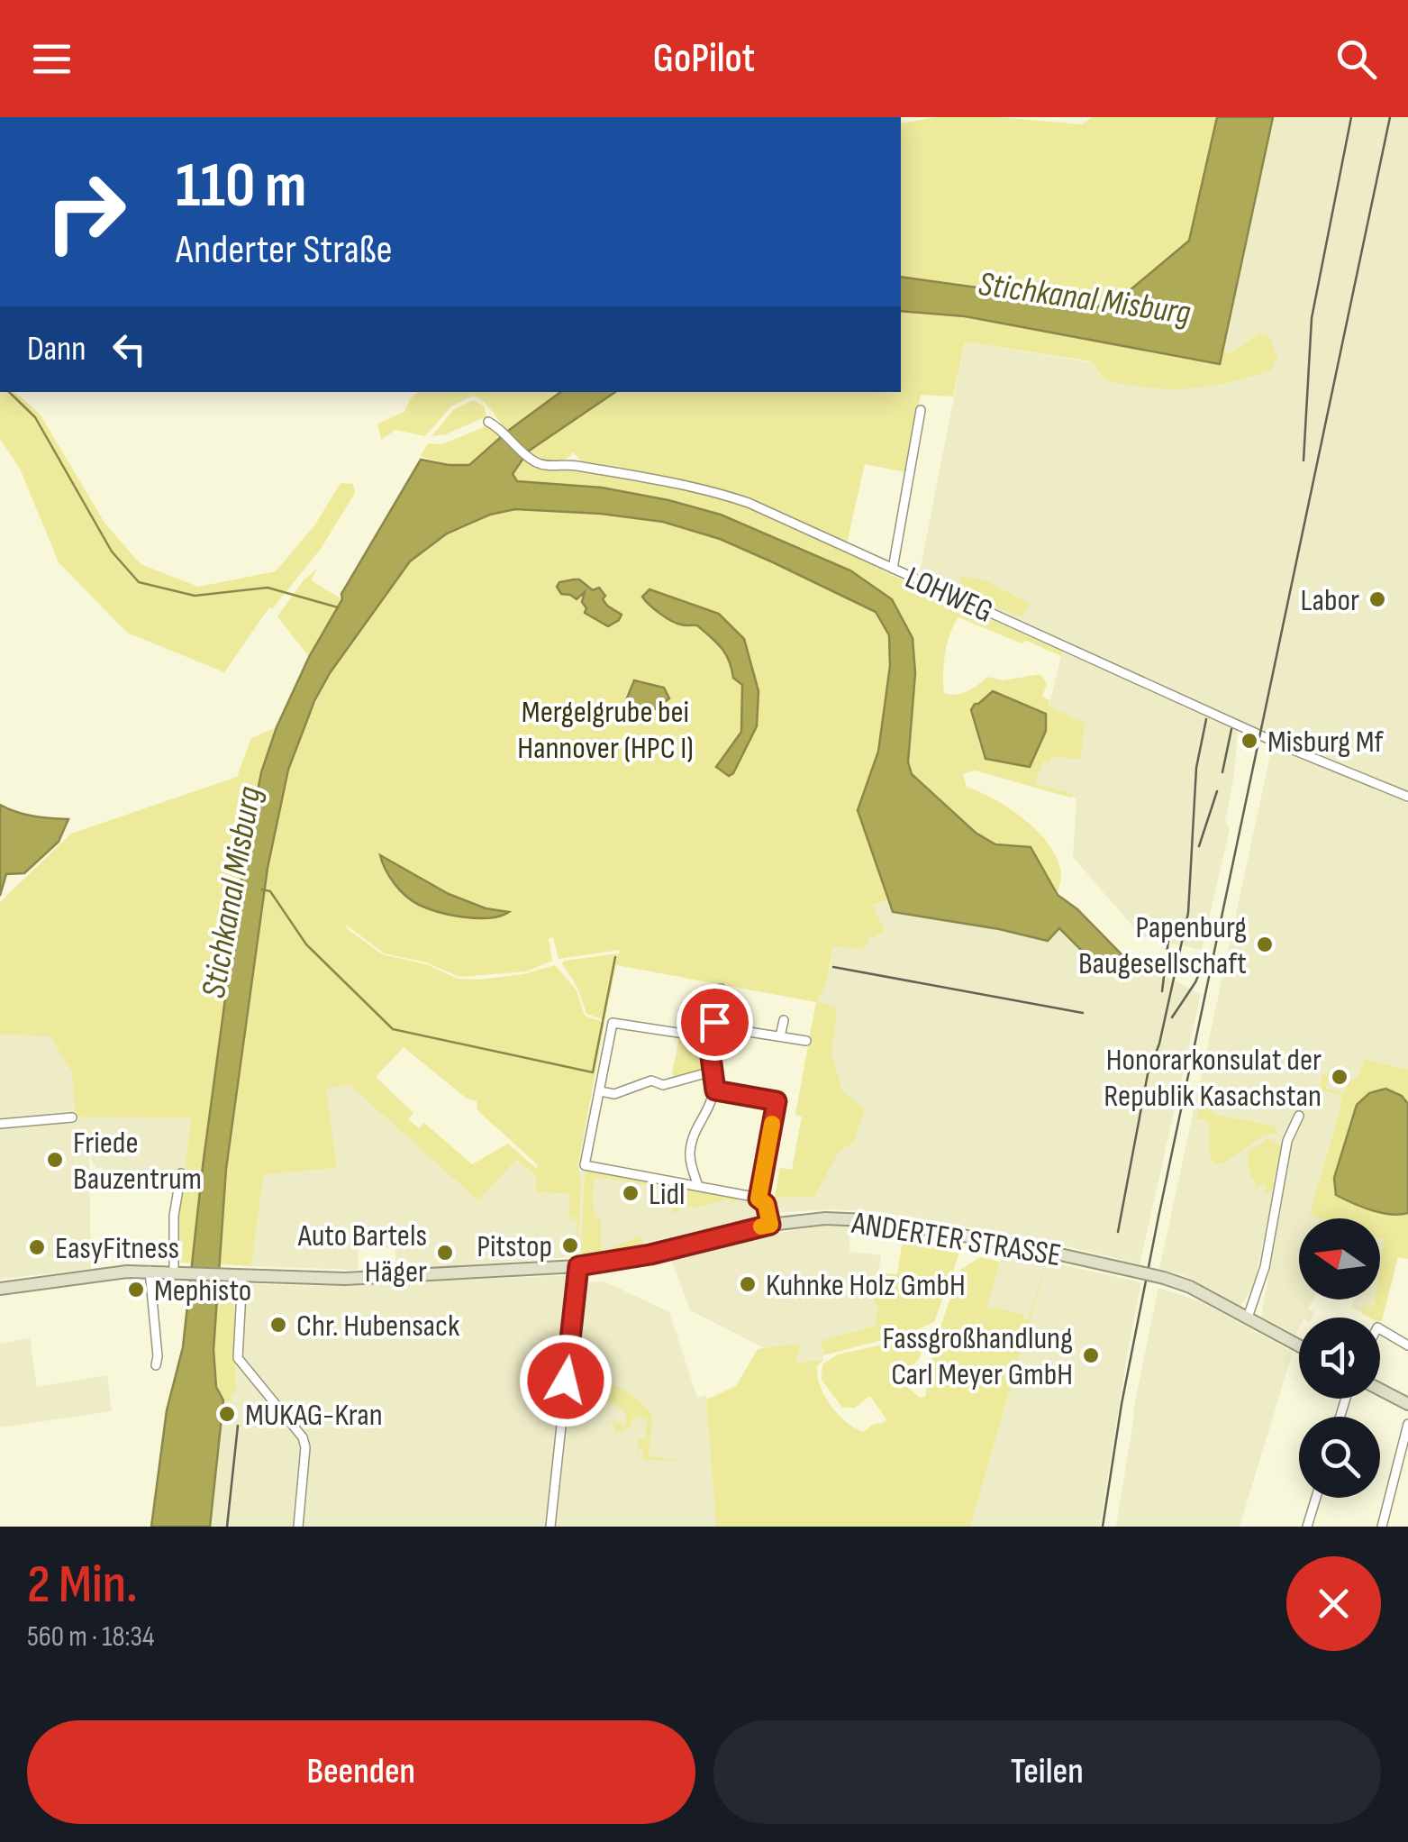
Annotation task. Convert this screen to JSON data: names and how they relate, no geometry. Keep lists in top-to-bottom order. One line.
{"streets":{"main road":["ANDERTER STRASSE"],"street":["LOHWEG"]},"water":["Stichkanal Misburg"],"parks":["Mergelgrube bei Hannover (HPC I)"],"places":["Labor","Misburg Mf","Papenburg Baugesellschaft","Honorarkonsulat der Republik Kasachstan","Friede Bauzentrum","Lidl","Pitstop","EasyFitness","Auto Bartels Häger","Kuhnke Holz GmbH","Mephisto","Chr. Hubensack","Fassgroßhandlung Carl Meyer GmbH","MUKAG-Kran"],"north":"left","page":{"header":"GoPilot","turn":["110 m","Anderter Straße"],"then":"Dann","heading":["2 Min.","560 m · 18:34"],"buttons":["Beenden","Teilen"]}}
